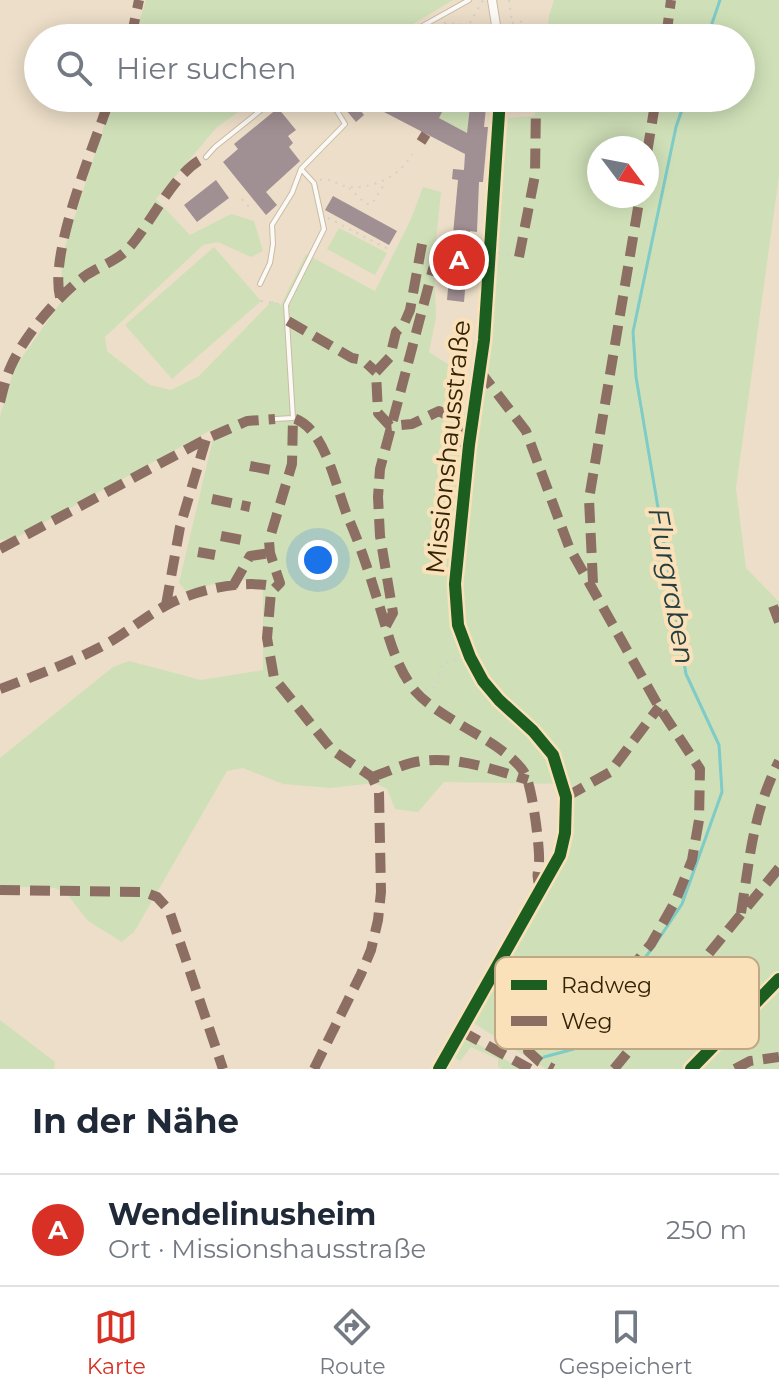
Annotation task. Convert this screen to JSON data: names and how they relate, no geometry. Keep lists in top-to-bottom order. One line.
{"streets":{"street":["Missionshausstraße"]},"water":["Flurgraben"],"legend":["Radweg","Weg"],"north":"bottom right","page":{"search":"Hier suchen","pins":"A","heading":"In der Nähe","list":[{"mark":"A","name":"Wendelinusheim","note":"Ort · Missionshausstraße","value":"250 m"}],"nav":["Karte","Route","Gespeichert"]}}
